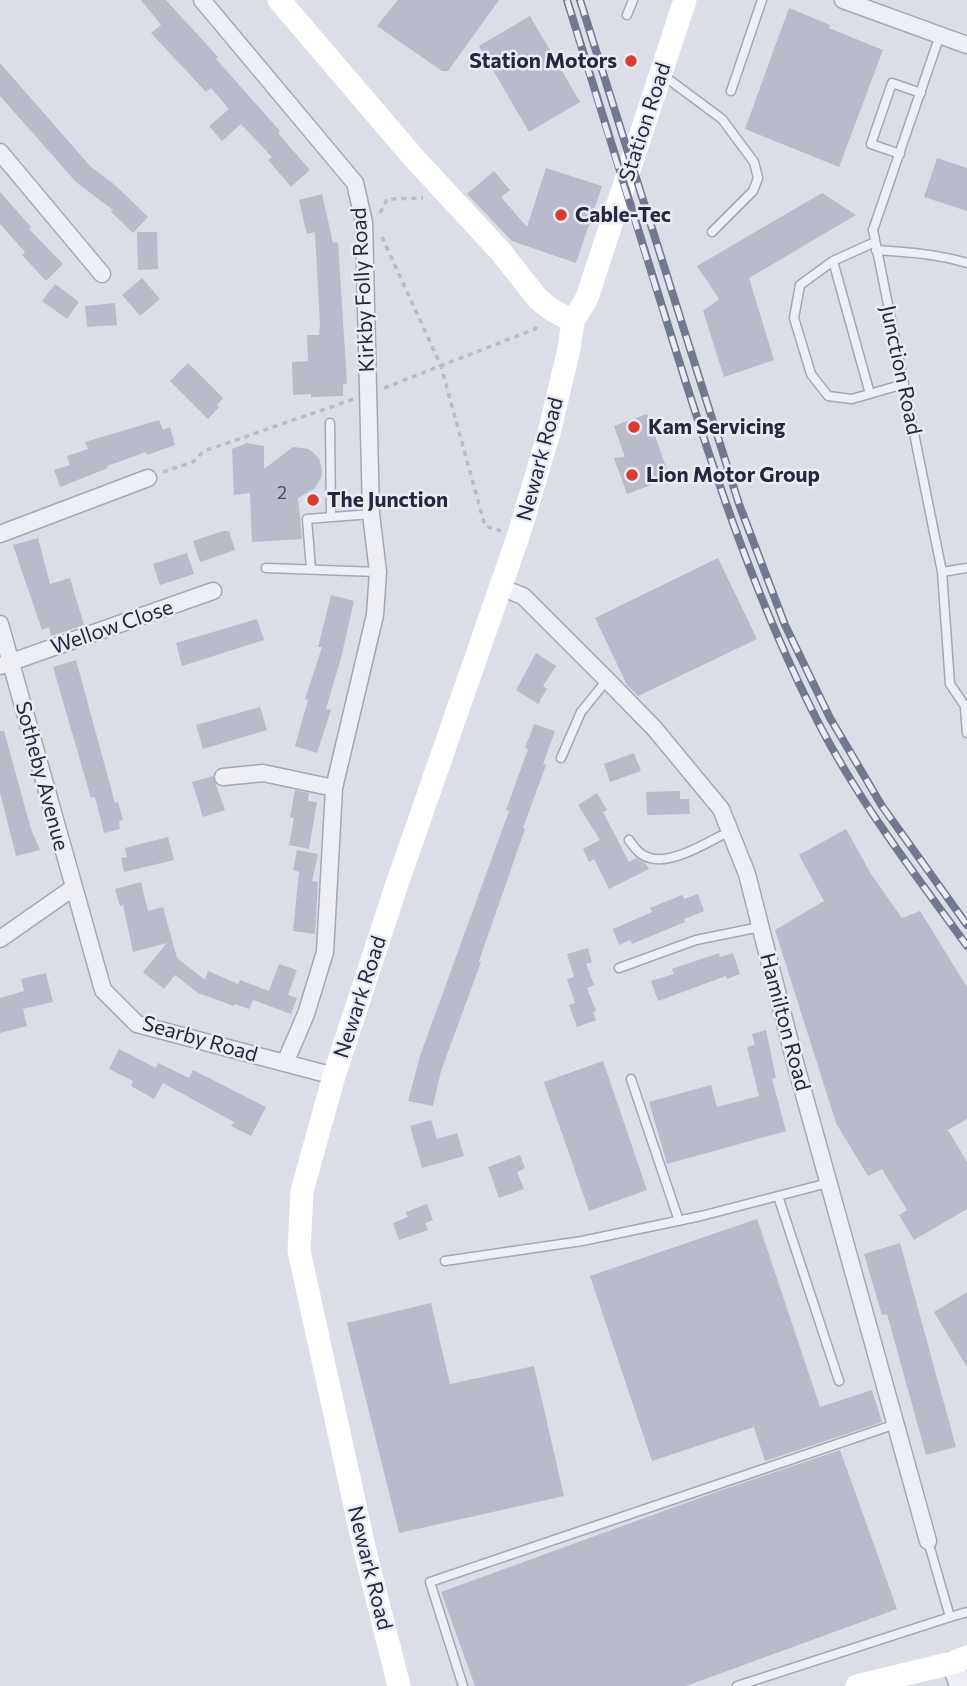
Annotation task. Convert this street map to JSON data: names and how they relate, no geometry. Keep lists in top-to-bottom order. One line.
{"streets":{"main road":["Station Road","Newark Road"],"street":["Kirkby Folly Road","Wellow Close","Sotheby Avenue","Hamilton Road","Searby Road"],"lane":["Junction Road"]},"crossings":[["Station Road","Newark Road"],["Newark Road","Hamilton Road"],["Newark Road","Searby Road"],["Wellow Close","Sotheby Avenue"],["Sotheby Avenue","Searby Road"]],"places":["Station Motors","Cable-Tec","Kam Servicing","Lion Motor Group","The Junction"],"house_numbers":["2"]}
